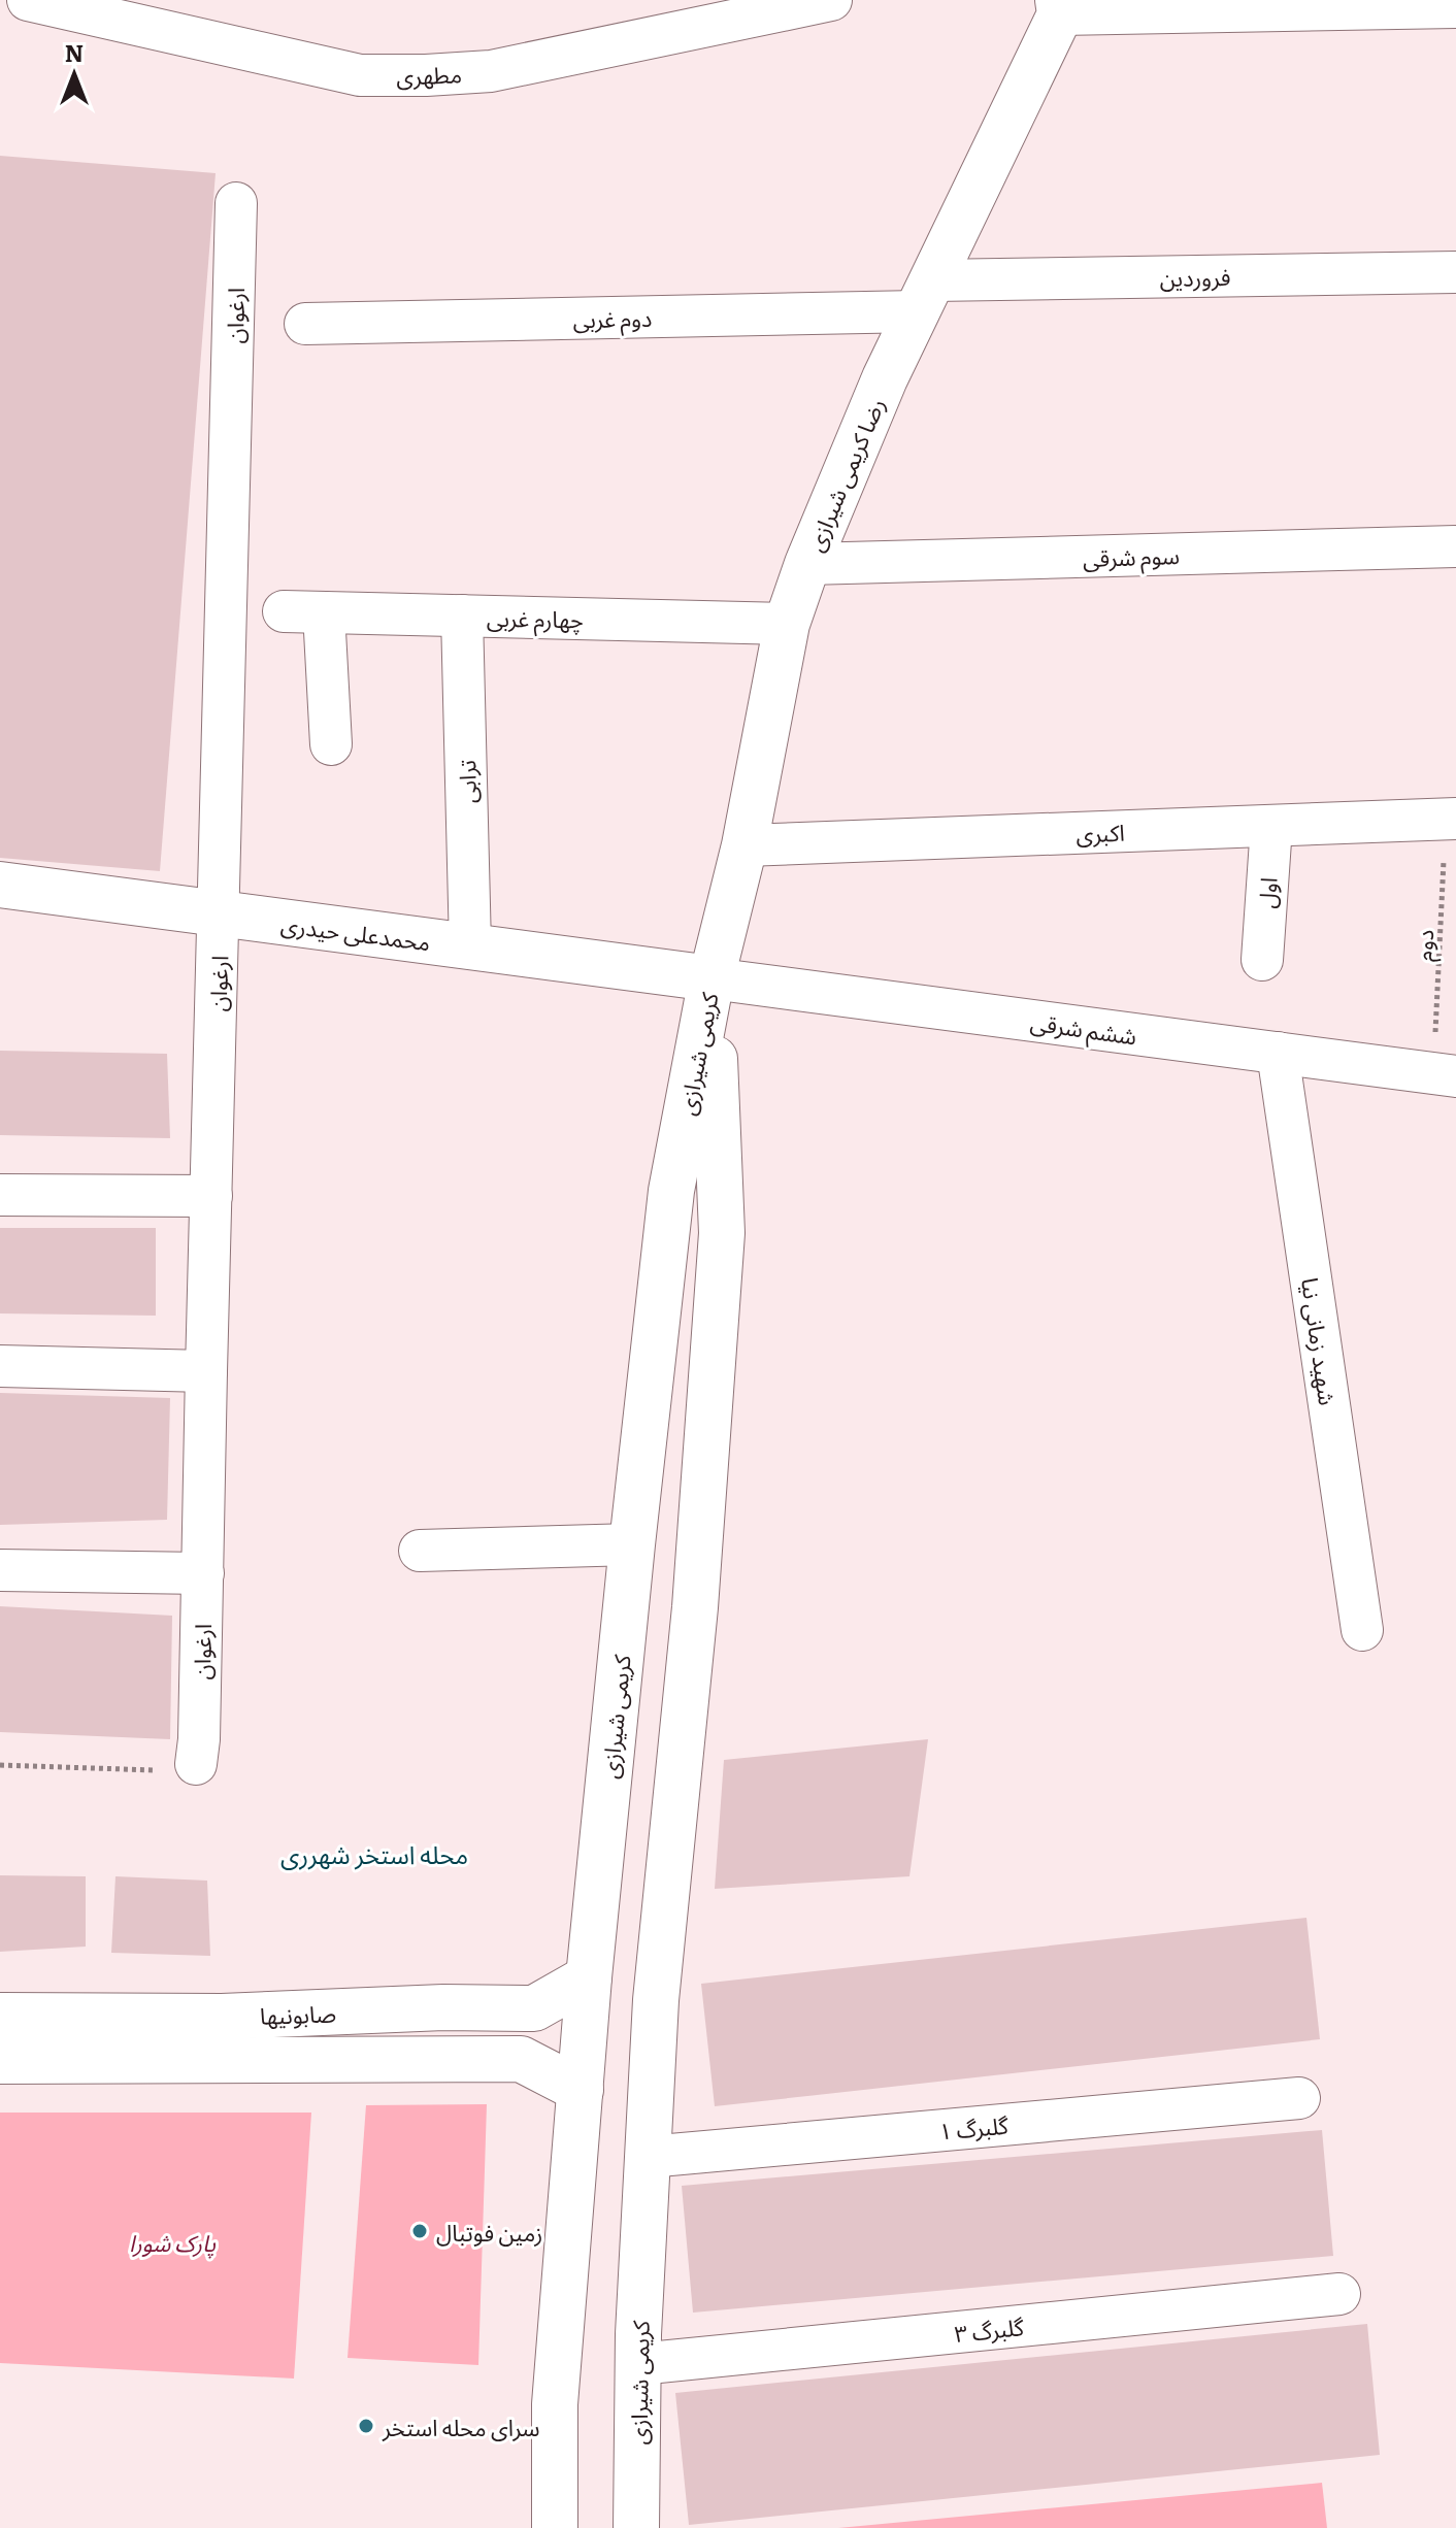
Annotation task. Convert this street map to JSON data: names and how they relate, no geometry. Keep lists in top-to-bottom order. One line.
{"streets":{"street":["مطهری","فروردین","ارغوان","دوم غربی","رضا کریمی شیرازی","سوم شرقی","چهارم غربی","ترابی","اکبری","اول","محمدعلی حیدری","ششم شرقی","کریمی شیرازی","شهید زمانی نیا","صابونیها","گلبرگ ۱","گلبرگ ۳"],"path":["دوم"]},"crossings":[["فروردین","دوم غربی"],["فروردین","رضا کریمی شیرازی"],["ارغوان","محمدعلی حیدری"],["دوم غربی","رضا کریمی شیرازی"],["رضا کریمی شیرازی","سوم شرقی"],["رضا کریمی شیرازی","چهارم غربی"],["رضا کریمی شیرازی","اکبری"],["رضا کریمی شیرازی","محمدعلی حیدری"],["رضا کریمی شیرازی","ششم شرقی"],["رضا کریمی شیرازی","کریمی شیرازی"],["چهارم غربی","ترابی"],["ترابی","محمدعلی حیدری"],["اکبری","اول"],["اکبری","دوم"],["محمدعلی حیدری","ششم شرقی"],["محمدعلی حیدری","کریمی شیرازی"],["دوم","ششم شرقی"],["ششم شرقی","کریمی شیرازی"],["ششم شرقی","شهید زمانی نیا"],["کریمی شیرازی","صابونیها"],["کریمی شیرازی","گلبرگ ۱"],["کریمی شیرازی","گلبرگ ۳"]],"districts":["محله استخر شهرری"],"parks":["پارک شورا"],"places":["زمین فوتبال","سرای محله استخر"],"north":"top"}
